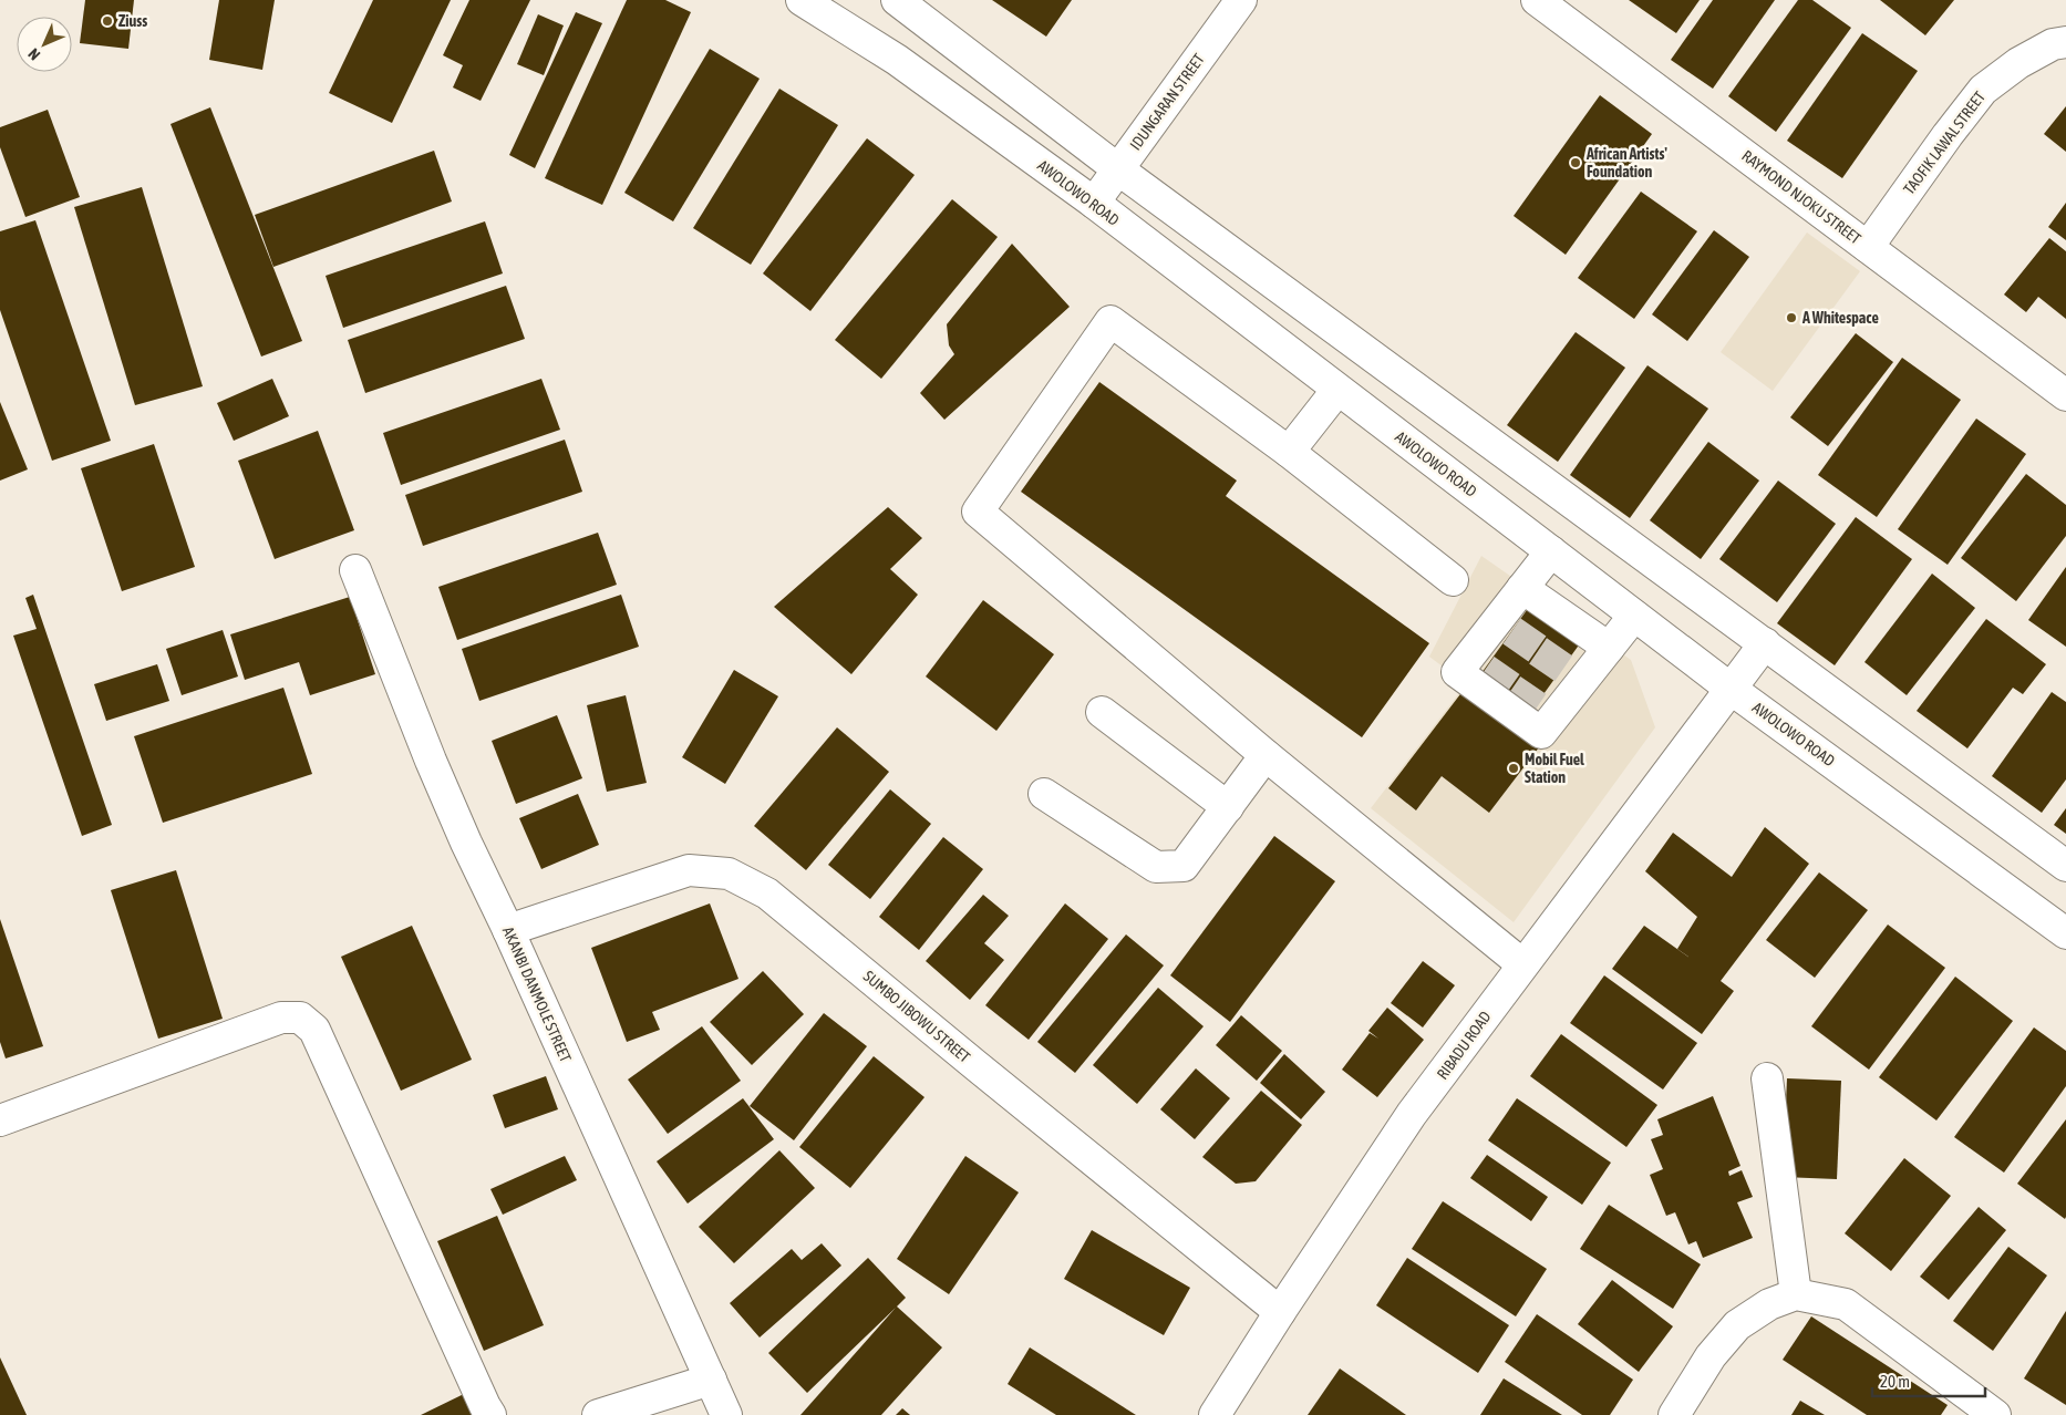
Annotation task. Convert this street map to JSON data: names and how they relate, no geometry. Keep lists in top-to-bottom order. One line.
{"streets":{"street":["IDUNGARAN STREET","TAOFIK LAWAL STREET","AWOLOWO ROAD","RAYMOND NJOKU STREET","AKANBI DANMOLE STREET","SUMBO JIBOWU STREET","RIBADU ROAD"]},"crossings":[["IDUNGARAN STREET","AWOLOWO ROAD"],["TAOFIK LAWAL STREET","RAYMOND NJOKU STREET"],["AWOLOWO ROAD","RIBADU ROAD"],["AKANBI DANMOLE STREET","SUMBO JIBOWU STREET"],["SUMBO JIBOWU STREET","RIBADU ROAD"]],"places":["Ziuss","African Artists' Foundation","A Whitespace","Mobil Fuel Station"],"scale_bar":"20 m","north":"bottom left"}
